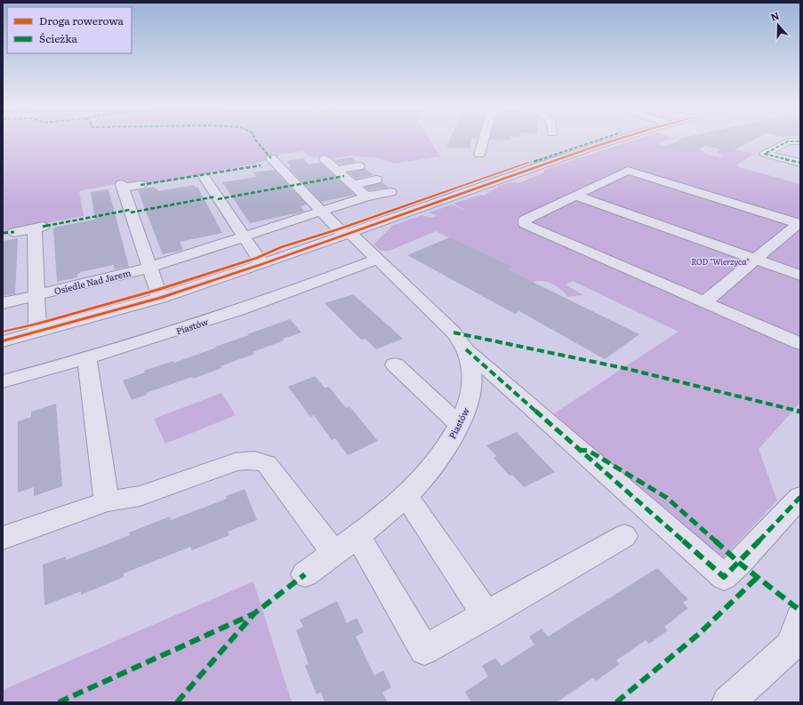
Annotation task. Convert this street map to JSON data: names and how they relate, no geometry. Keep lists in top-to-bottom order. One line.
{"streets":{"street":["Osiedle Nad Jarem","Piastów"]},"parks":["ROD \"Wierzyca\""],"legend":["Droga rowerowa","Ścieżka"],"north":"top"}
